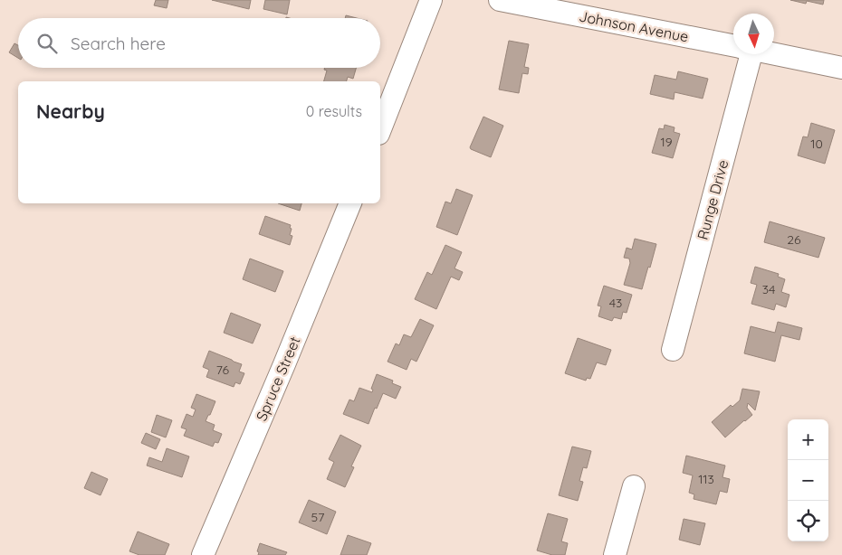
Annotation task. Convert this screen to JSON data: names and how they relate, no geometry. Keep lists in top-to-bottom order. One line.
{"streets":{"street":["Johnson Avenue","Runge Drive","Spruce Street"]},"house_numbers":["19","10","26","34","43","76","113","57"],"north":"bottom","page":{"search":"Search here","heading":["Nearby","0 results"],"map_buttons":["+","−"]}}
